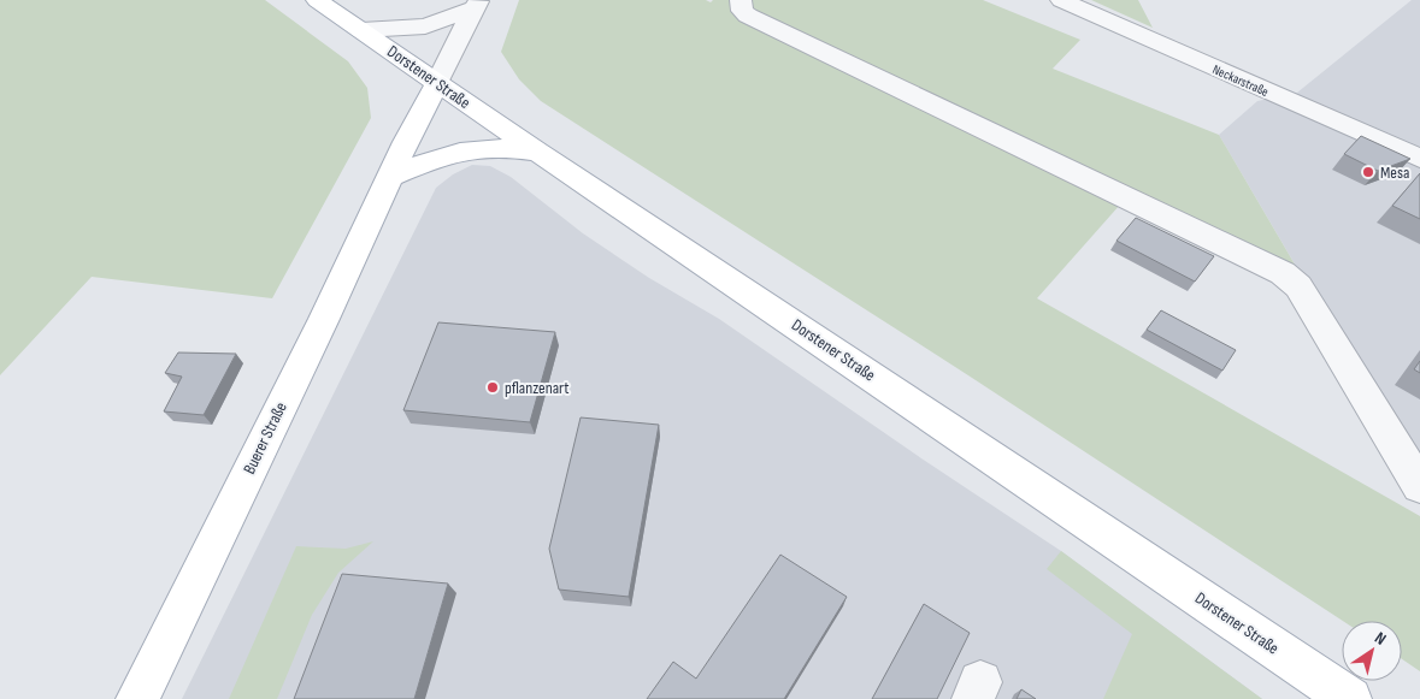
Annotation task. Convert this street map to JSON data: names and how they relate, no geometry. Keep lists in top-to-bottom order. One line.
{"streets":{"main road":["Dorstener Straße","Buerer Straße"],"street":["Neckarstraße"]},"crossings":[["Dorstener Straße","Buerer Straße"]],"places":["Mesa","pflanzenart"],"north":"top right"}
